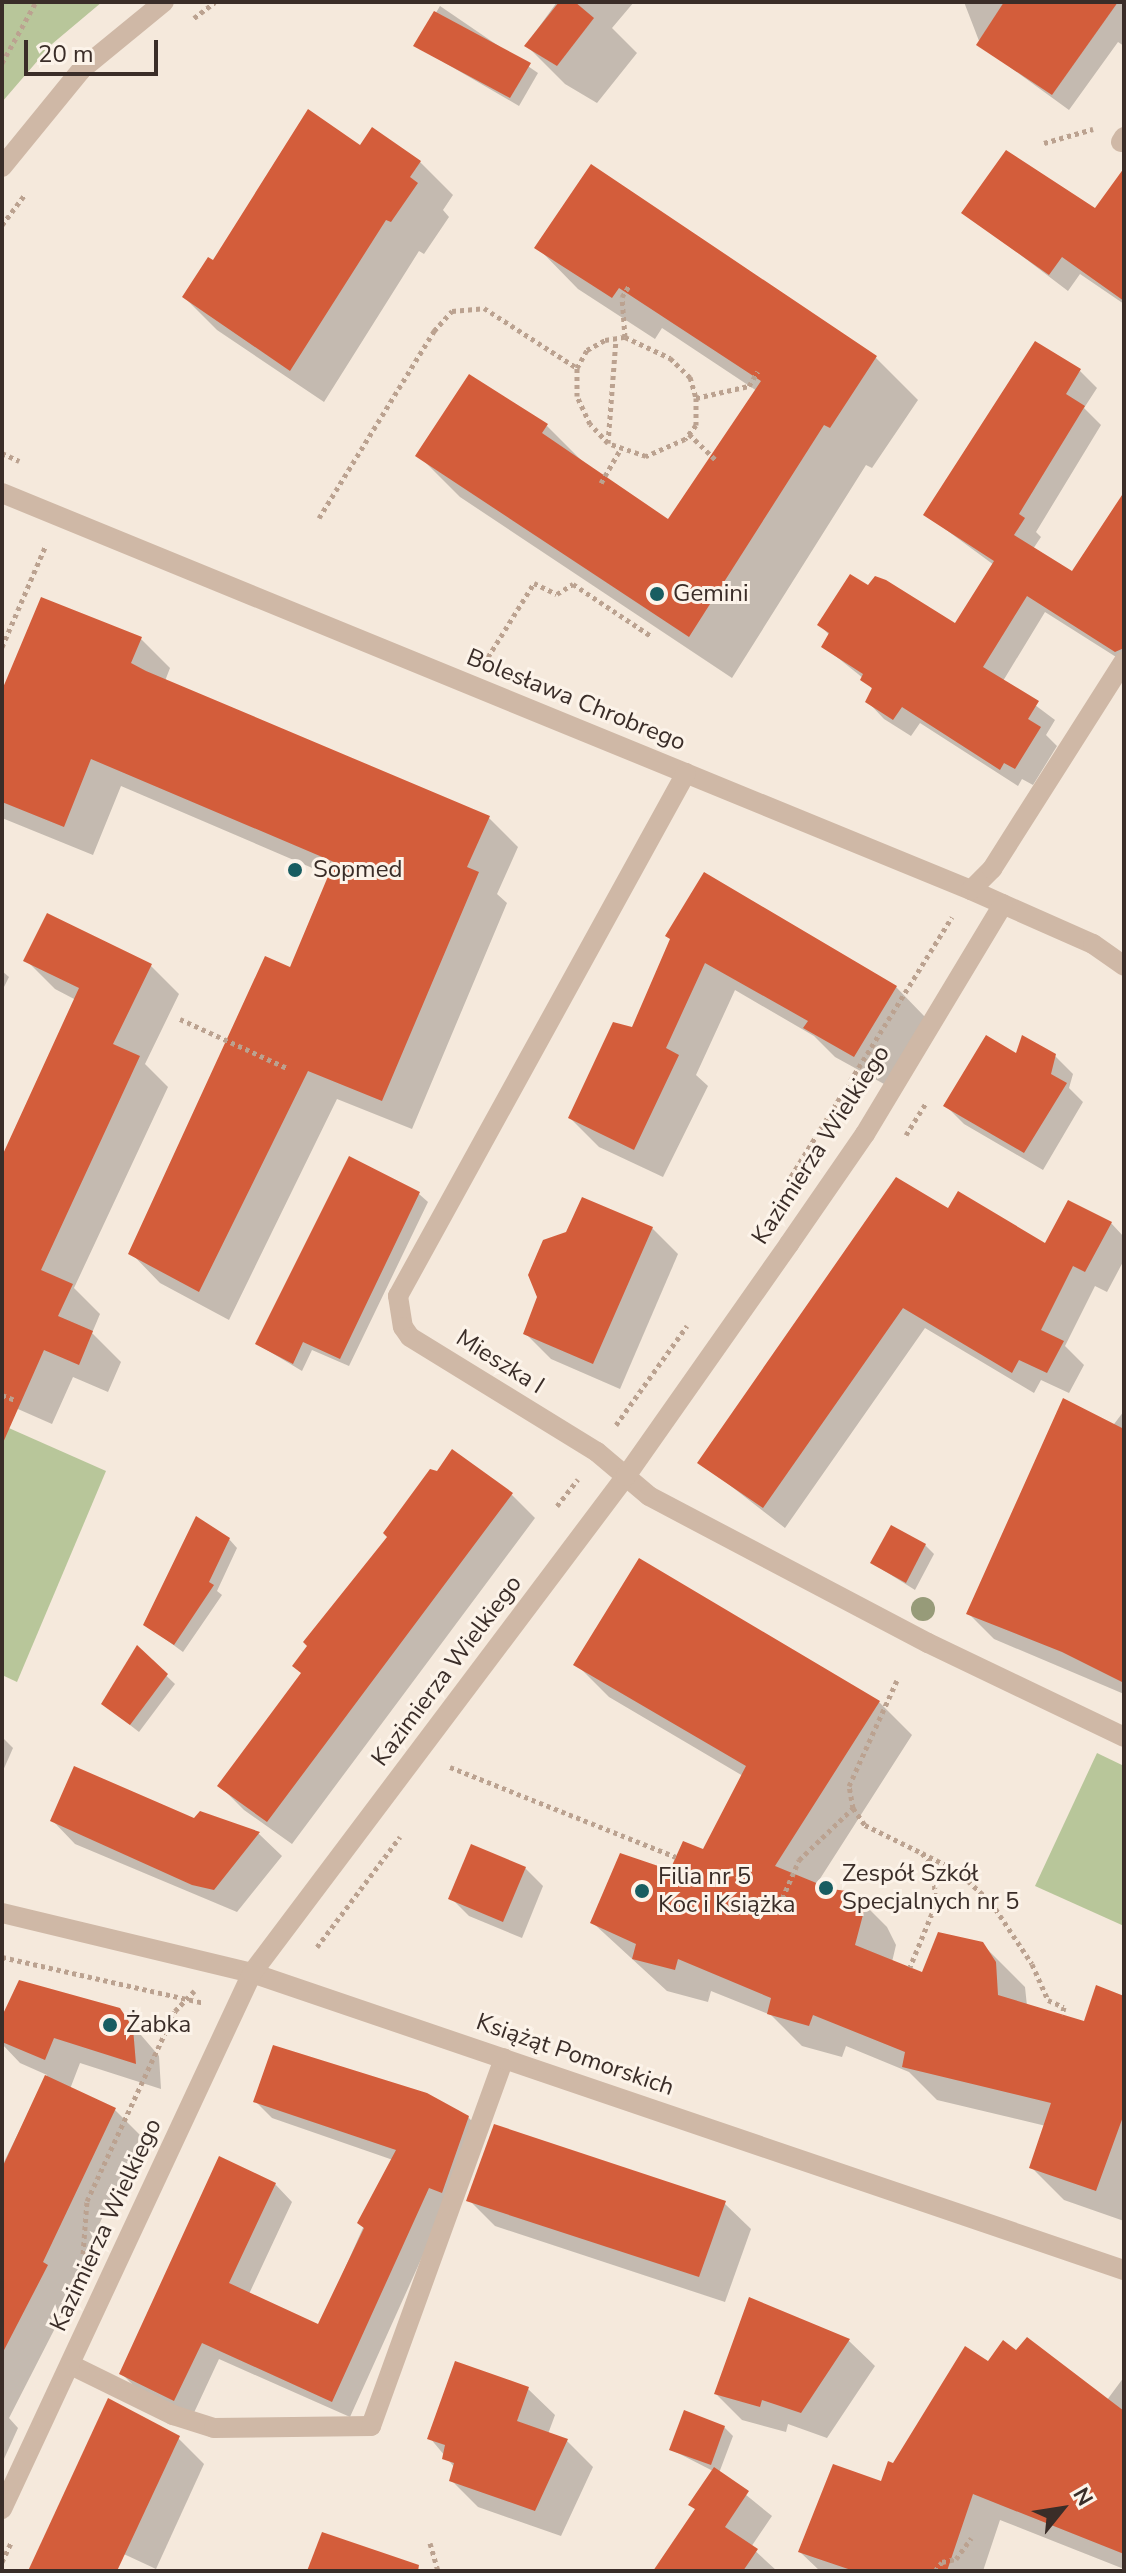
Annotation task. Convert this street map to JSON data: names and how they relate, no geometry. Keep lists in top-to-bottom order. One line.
{"streets":{"street":["Bolesława Chrobrego","Kazimierza Wielkiego","Mieszka I","Książąt Pomorskich"]},"crossings":[["Bolesława Chrobrego","Kazimierza Wielkiego"],["Bolesława Chrobrego","Mieszka I"],["Kazimierza Wielkiego","Mieszka I"],["Kazimierza Wielkiego","Książąt Pomorskich"]],"places":["Gemini","Sopmed","Zespół Szkół Specjalnych nr 5","Filia nr 5 Koc i Książka","Żabka"],"scale_bar":"20 m","north":"top right"}
